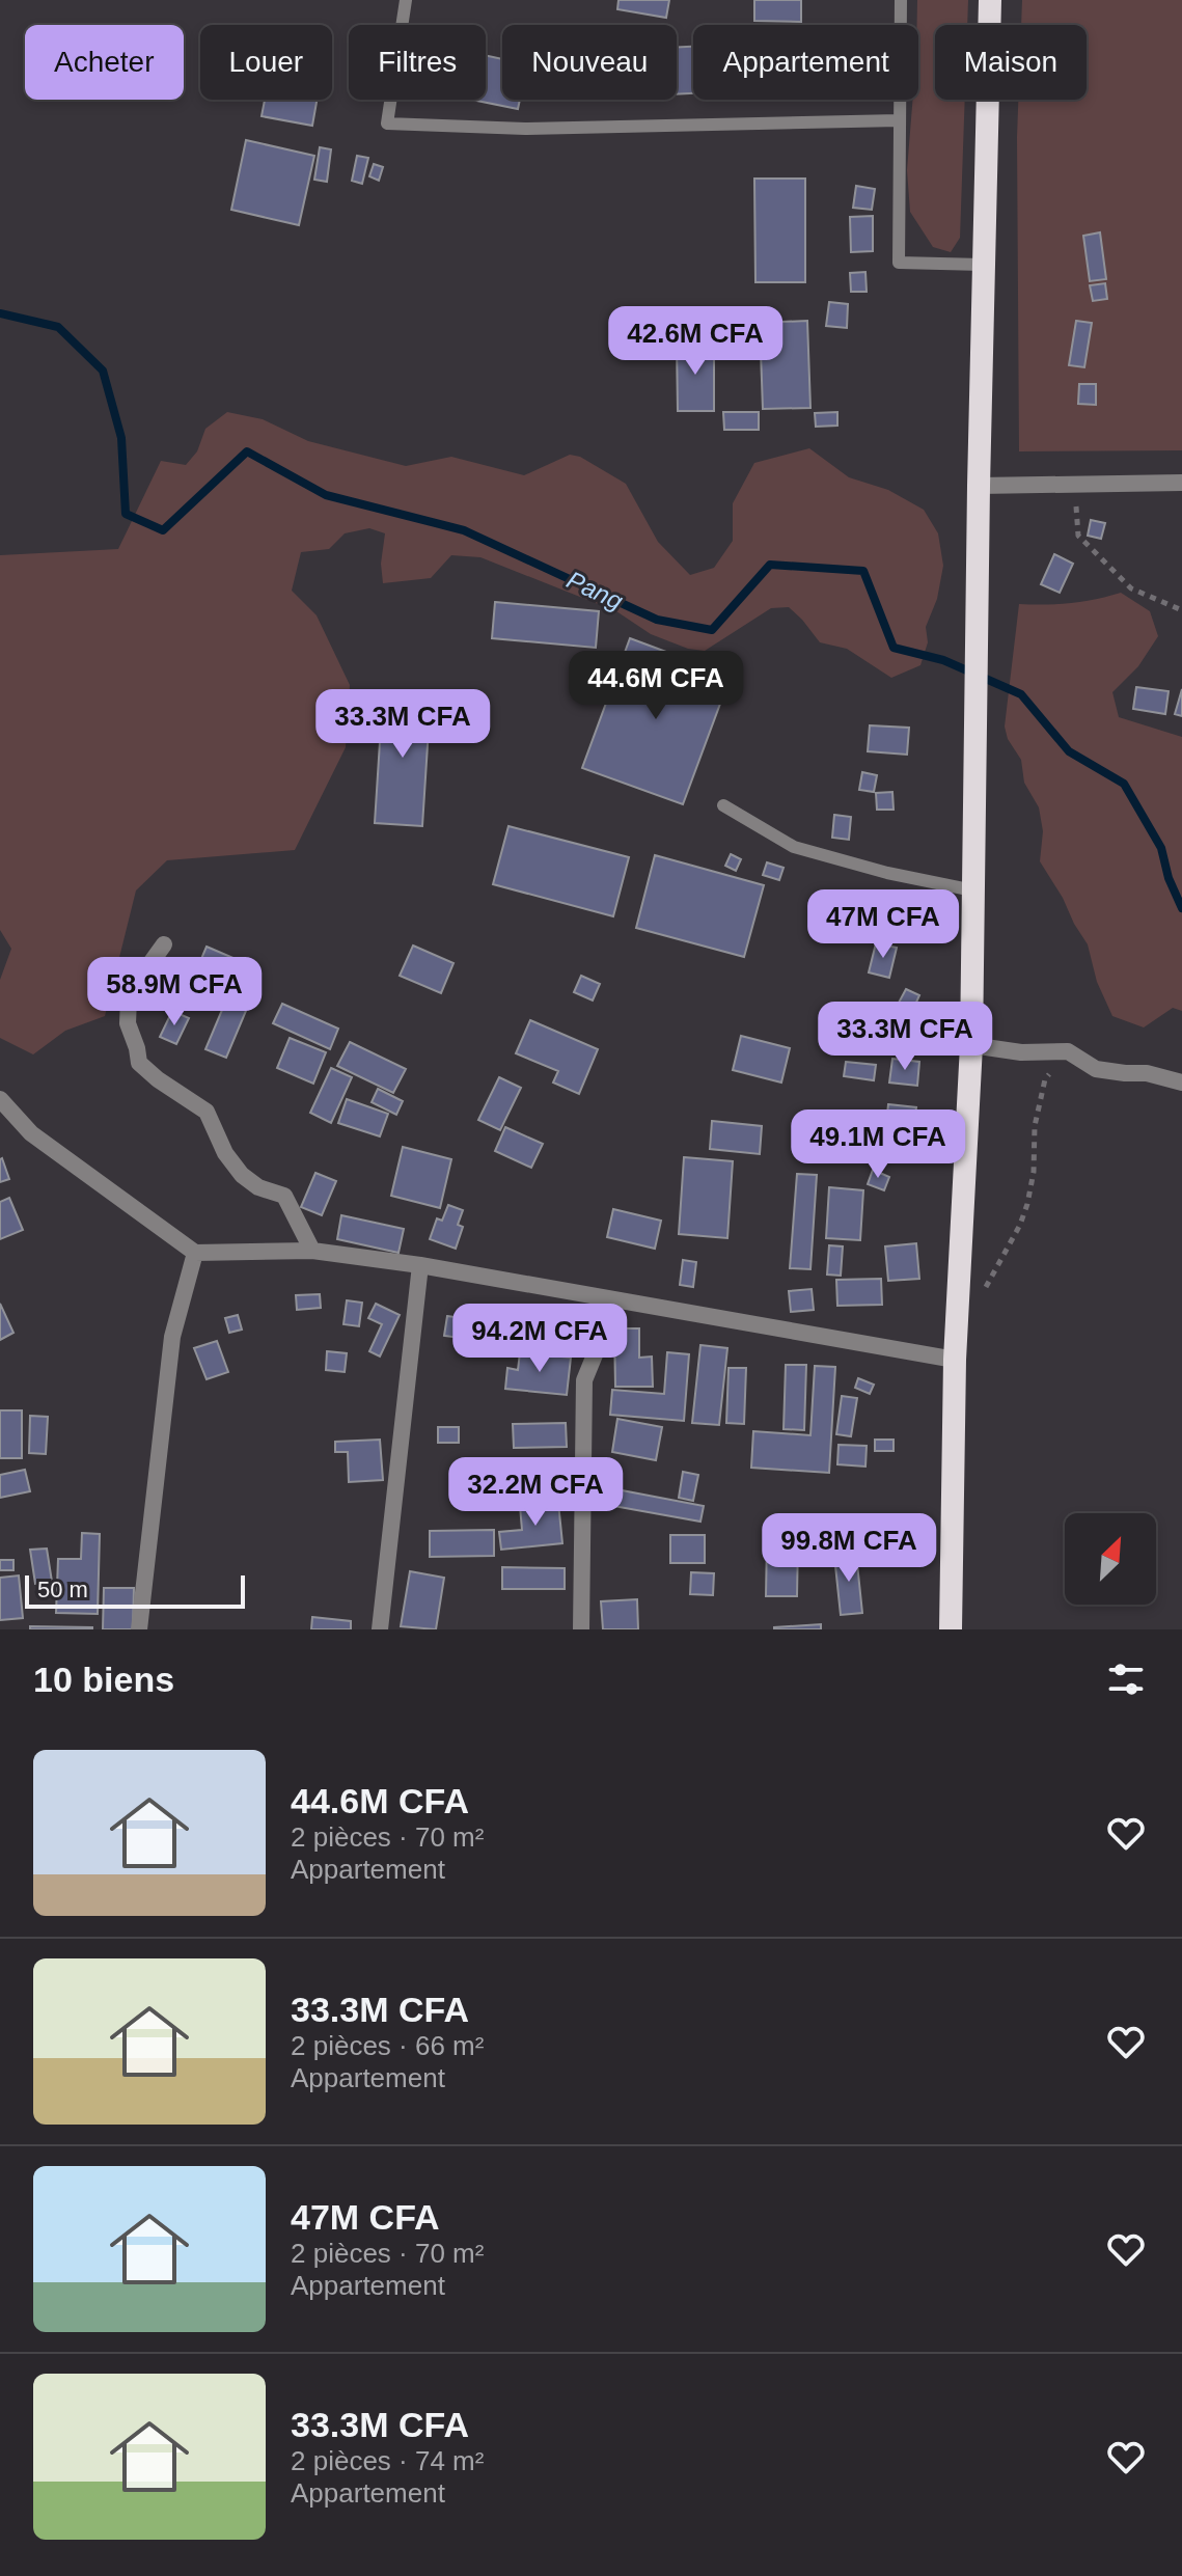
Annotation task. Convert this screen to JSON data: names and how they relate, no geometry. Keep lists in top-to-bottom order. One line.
{"water":["Pang"],"scale_bar":"50 m","north":"top right","page":{"chip":["Acheter","Louer","Filtres","Nouveau","Appartement","Maison"],"price":["42.6M CFA","44.6M CFA","33.3M CFA","47M CFA","58.9M CFA","33.3M CFA","49.1M CFA","94.2M CFA","32.2M CFA","99.8M CFA"],"scale":"50 m","heading":"10 biens","list":[{"name":"44.6M CFA","note":"2 pièces · 70 m² · Appartement"},{"name":"33.3M CFA","note":"2 pièces · 66 m² · Appartement"},{"name":"47M CFA","note":"2 pièces · 70 m² · Appartement"},{"name":"33.3M CFA","note":"2 pièces · 74 m² · Appartement"}]}}
